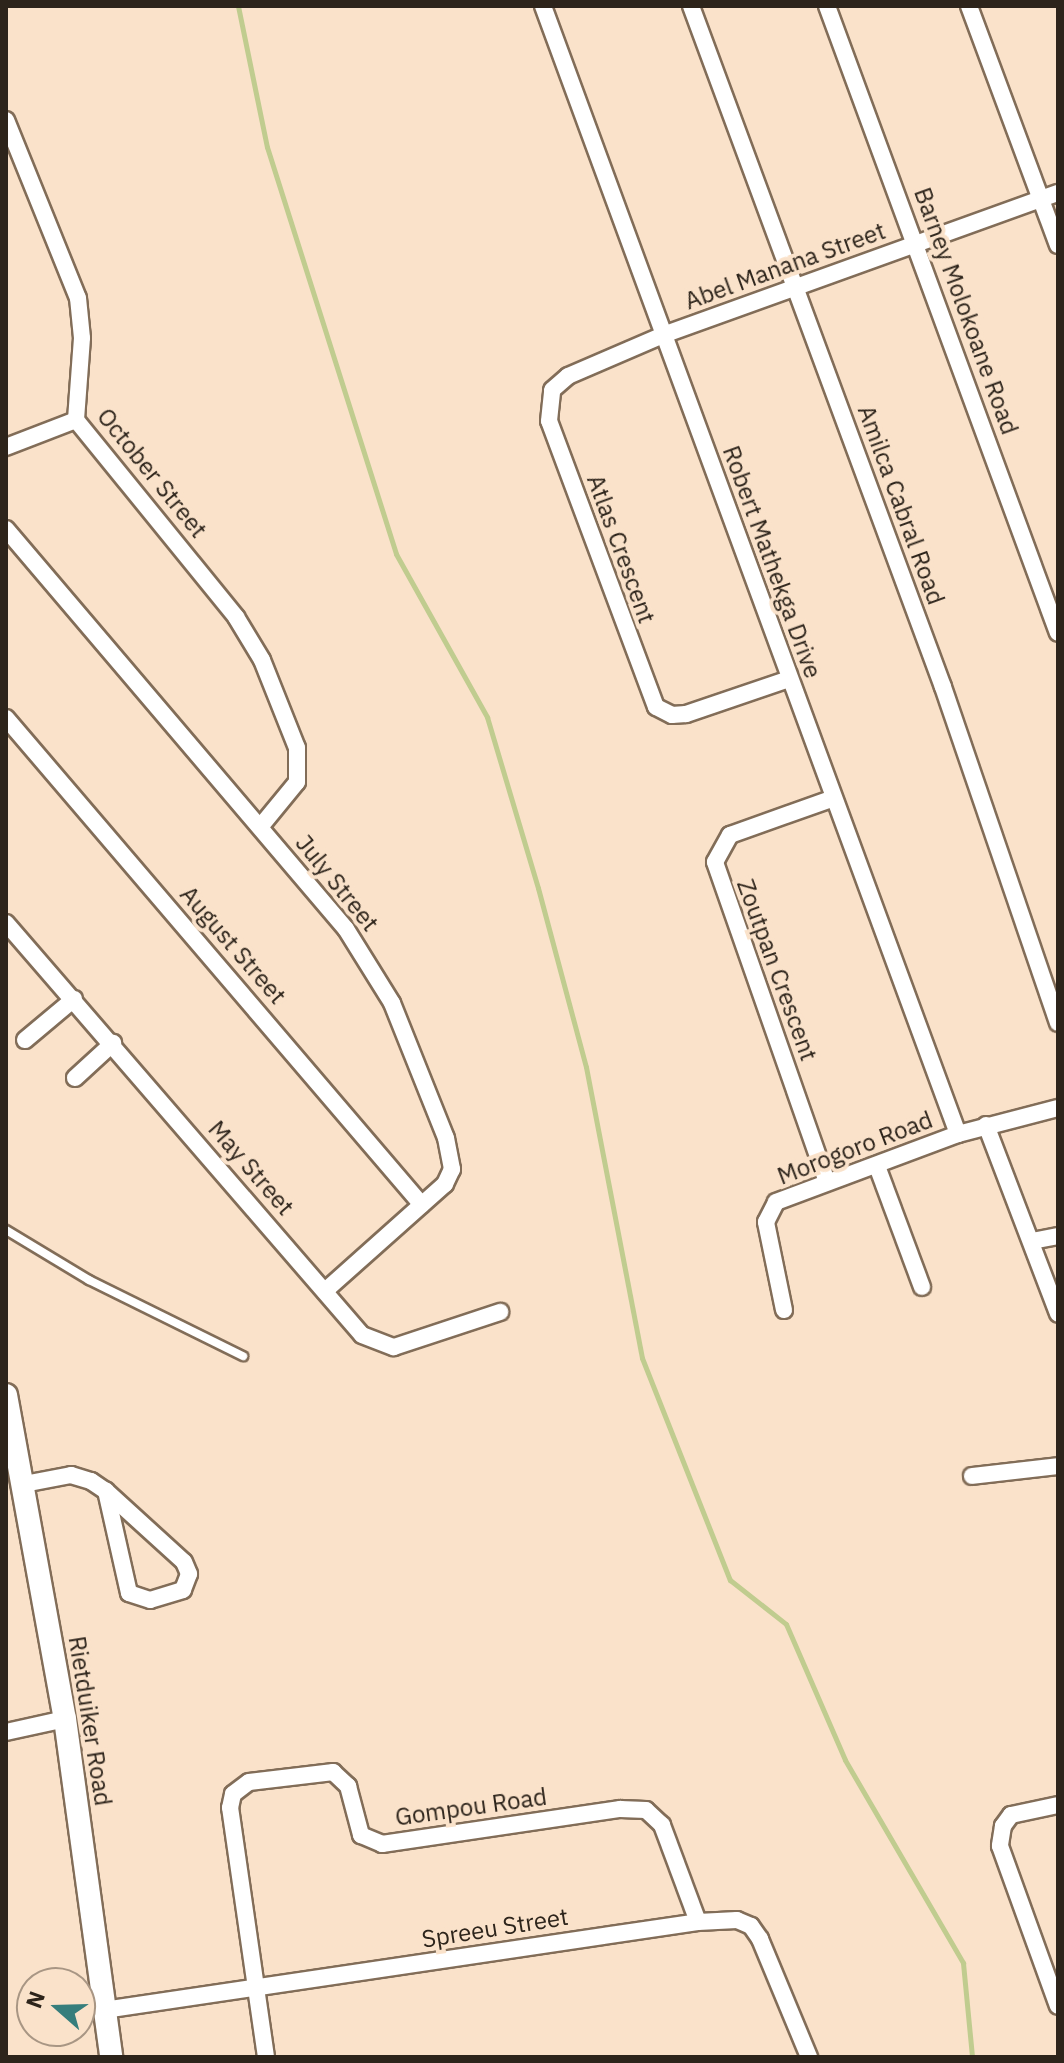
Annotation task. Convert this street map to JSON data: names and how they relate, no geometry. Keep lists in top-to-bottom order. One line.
{"streets":{"street":["Abel Manana Street","Barney Molokoane Road","October Street","Amilca Cabral Road","Atlas Crescent","Robert Mathekga Drive","July Street","August Street","Zoutpan Crescent","Morogoro Road","May Street","Rietduiker Road","Gompou Road","Spreeu Street"]},"crossings":[["Abel Manana Street","Barney Molokoane Road"],["Abel Manana Street","Amilca Cabral Road"],["Abel Manana Street","Atlas Crescent"],["Abel Manana Street","Robert Mathekga Drive"],["October Street","July Street"],["Atlas Crescent","Robert Mathekga Drive"],["Robert Mathekga Drive","Zoutpan Crescent"],["Robert Mathekga Drive","Morogoro Road"],["July Street","August Street"],["July Street","May Street"],["Zoutpan Crescent","Morogoro Road"],["Rietduiker Road","Spreeu Street"],["Gompou Road","Spreeu Street"]],"north":"left"}
